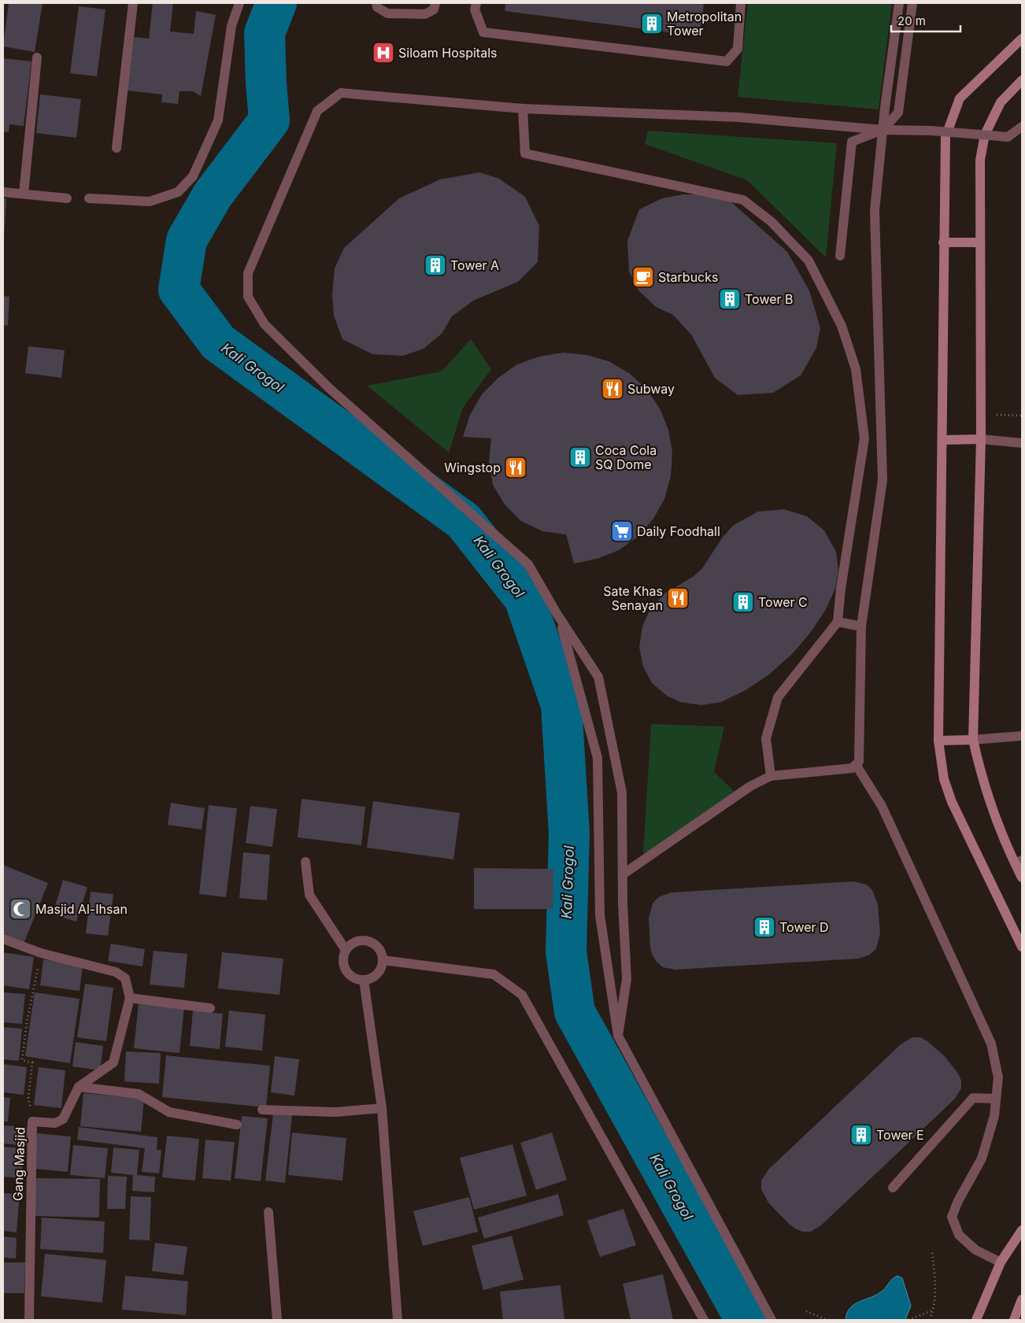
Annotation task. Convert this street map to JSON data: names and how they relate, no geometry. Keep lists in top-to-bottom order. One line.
{"streets":{"street":["Gang Masjid"]},"water":["Kali Grogol"],"places":{"building":["Metropolitan Tower","Tower A","Tower B","Coca Cola SQ Dome","Tower C","Tower D","Tower E"],"hospital":["Siloam Hospitals"],"cafe":["Starbucks"],"restaurant":["Subway","Wingstop","Sate Khas Senayan"],"supermarket":["Daily Foodhall"],"mosque":["Masjid Al-Ihsan"]},"scale_bar":"20 m"}
